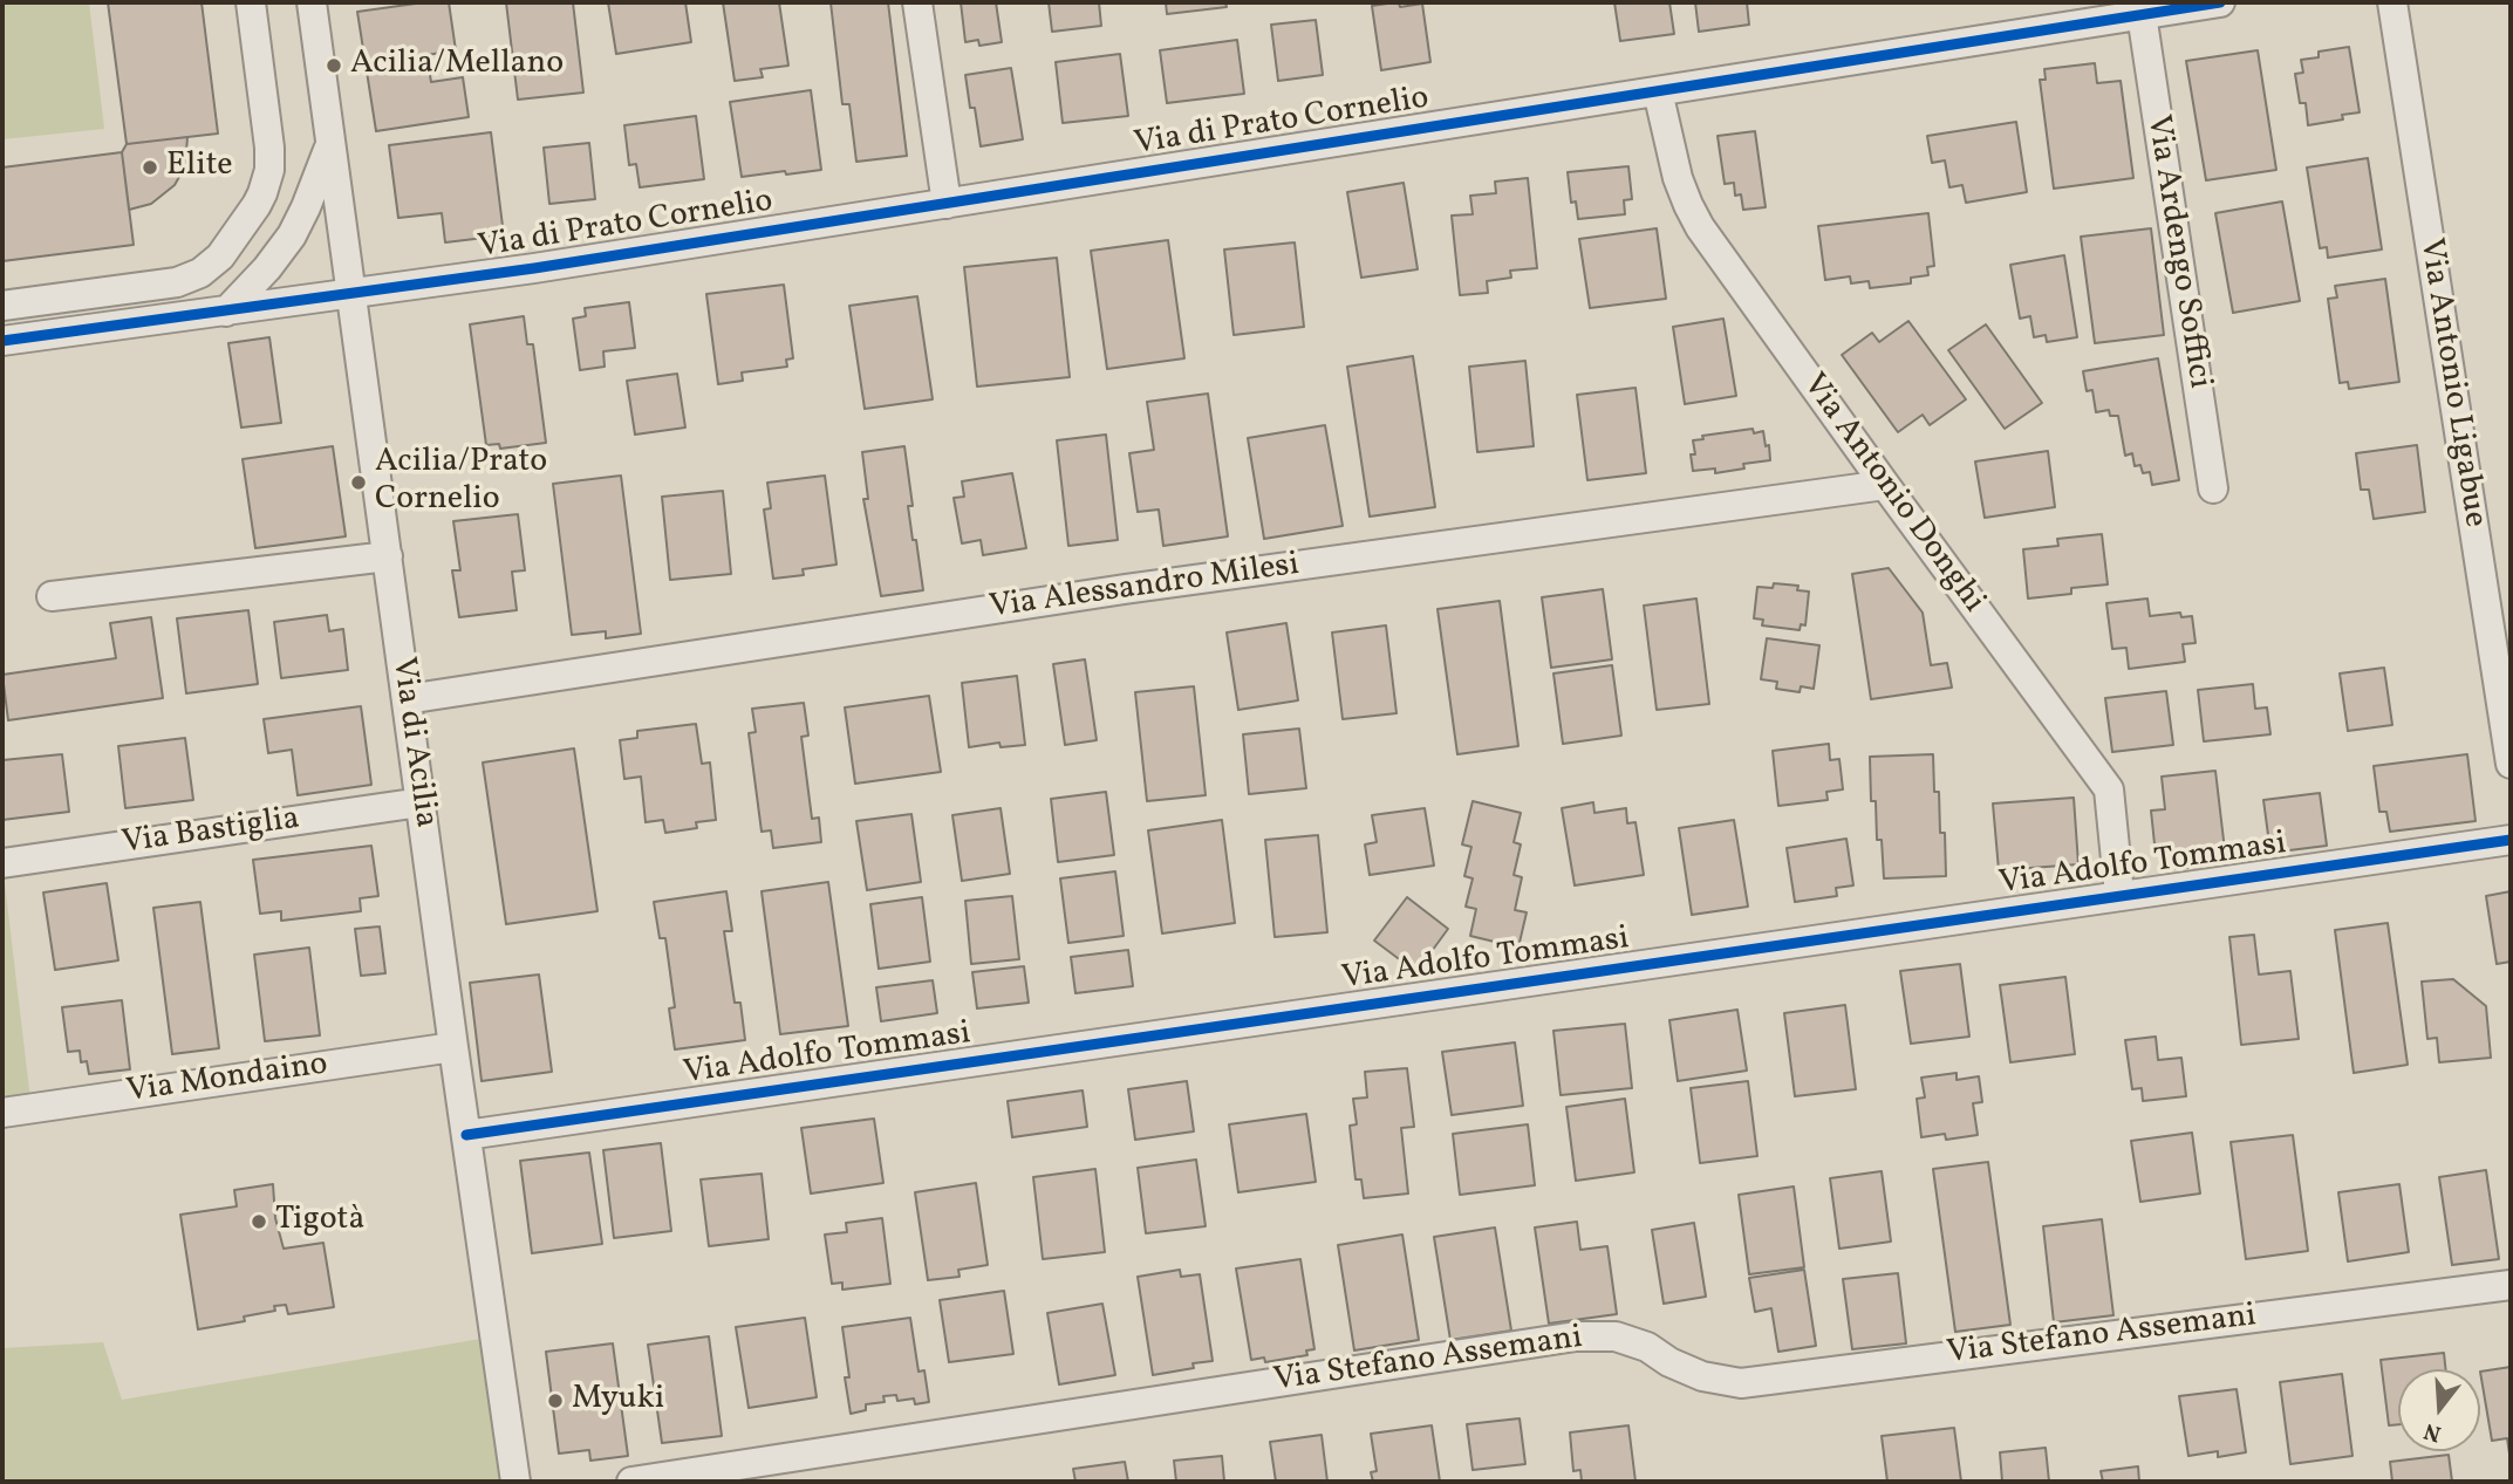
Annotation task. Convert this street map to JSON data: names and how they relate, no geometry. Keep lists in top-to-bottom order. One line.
{"streets":{"street":["Via di Prato Cornelio","Via Ardengo Soffici","Via Antonio Ligabue","Via Antonio Donghi","Via Alessandro Milesi","Via di Acilia","Via Bastiglia","Via Adolfo Tommasi","Via Mondaino","Via Stefano Assemani"]},"crossings":[["Via di Prato Cornelio","Via Ardengo Soffici"],["Via di Prato Cornelio","Via Antonio Donghi"],["Via di Prato Cornelio","Via di Acilia"],["Via Antonio Donghi","Via Alessandro Milesi"],["Via Antonio Donghi","Via Adolfo Tommasi"],["Via Alessandro Milesi","Via di Acilia"],["Via di Acilia","Via Bastiglia"],["Via di Acilia","Via Adolfo Tommasi"],["Via di Acilia","Via Mondaino"]],"places":["Acilia/Mellano","Elite","Acilia/Prato Cornelio","Tigotà","Myuki"],"north":"bottom"}
